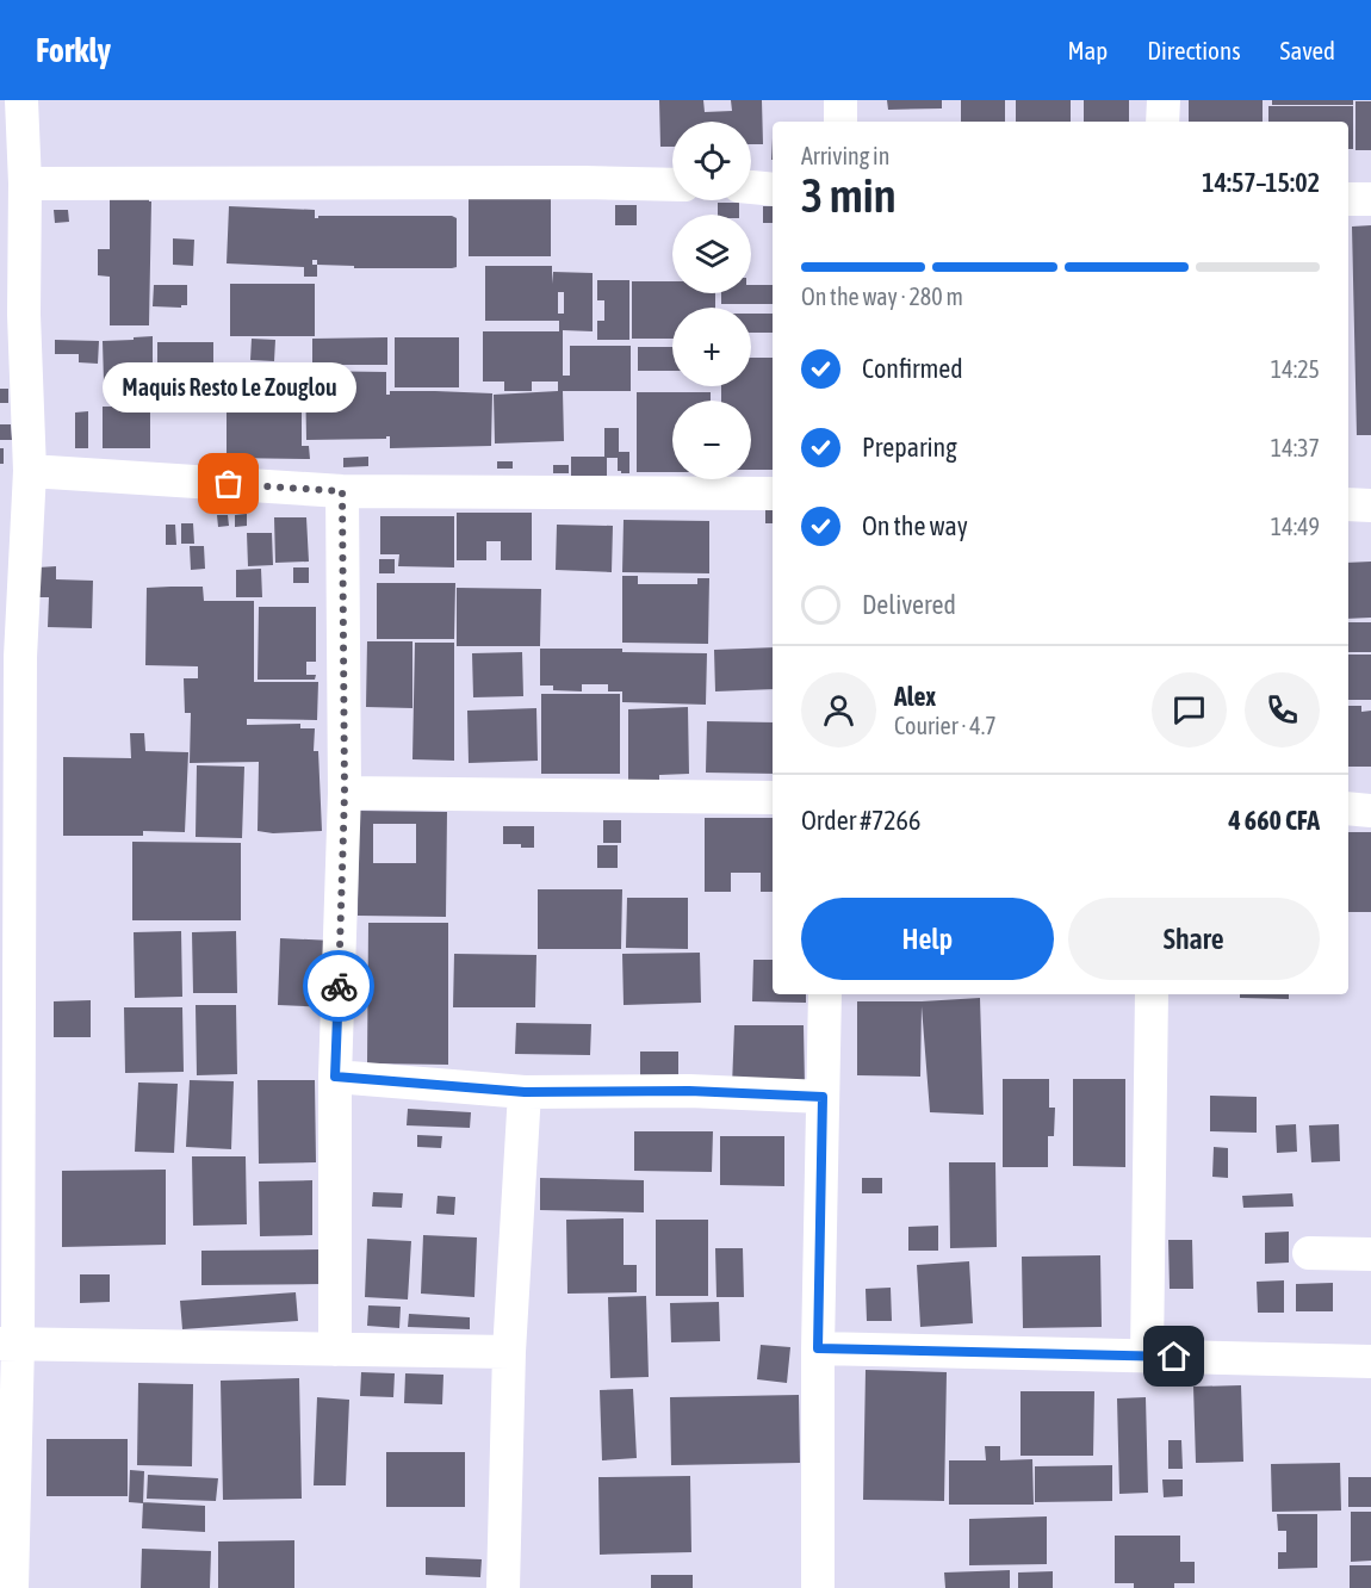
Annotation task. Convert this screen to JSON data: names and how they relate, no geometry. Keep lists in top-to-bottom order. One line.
{"places":["Maquis Resto Le Zouglou"],"page":{"header":"Forkly","nav":["Map","Directions","Saved"],"map_buttons":["+","−"],"heading":["3 min","Arriving in","14:57–15:02"],"panel":["Alex","Courier · 4.7","Order #7266","4 660 CFA"],"bar":"On the way · 280 m","list":[["Confirmed","14:25"],["Preparing","14:37"],["On the way","14:49"],"Delivered"],"bubble":"Maquis Resto Le Zouglou","buttons":["Help","Share"]}}
